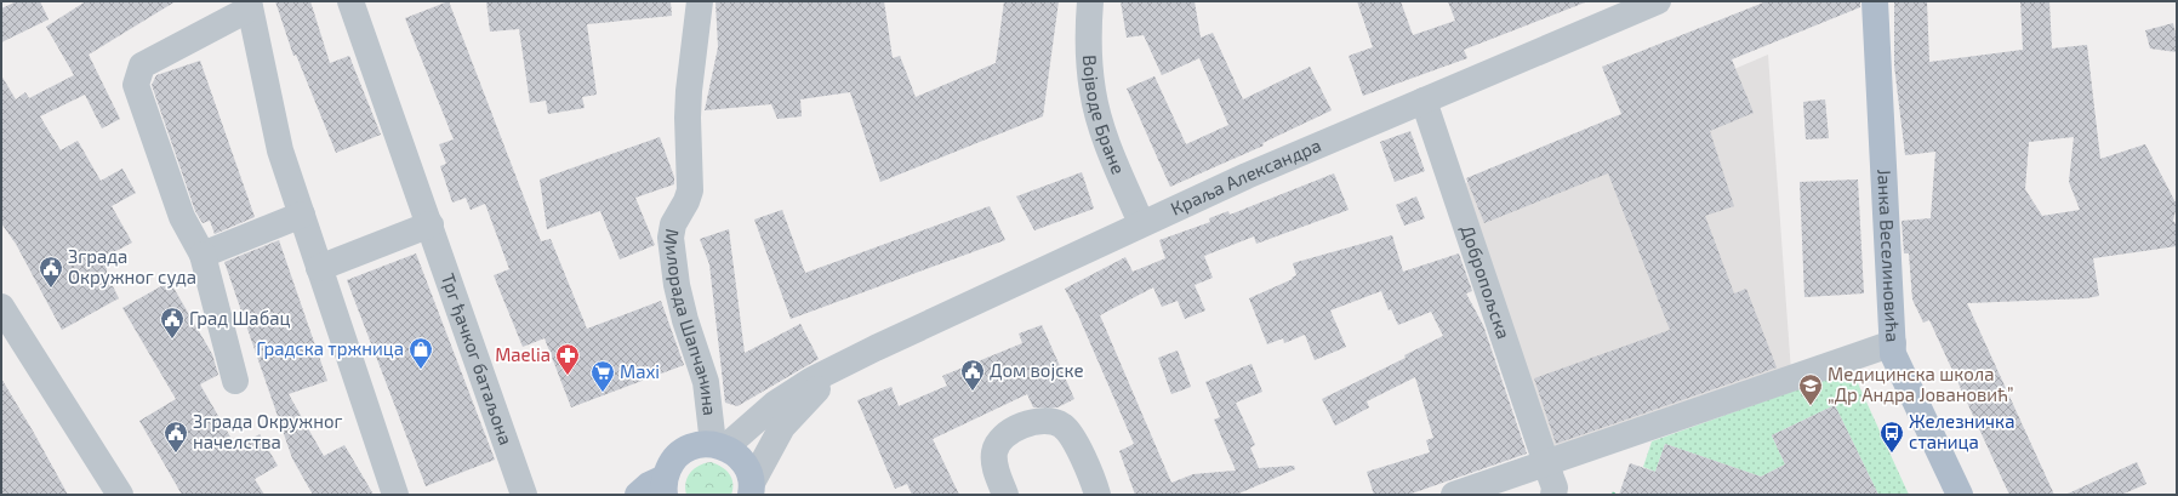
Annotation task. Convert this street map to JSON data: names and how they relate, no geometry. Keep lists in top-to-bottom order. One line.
{"streets":{"main road":["Јанка Веселиновића"],"street":["Војводе Бране","Краља Александра","Добропољска","Милорада Шапчанина","Трг ђачког батаљона"]},"crossings":[["Војводе Бране","Краља Александра"],["Краља Александра","Добропољска"],["Краља Александра","Милорада Шапчанина"]],"places":{"public building":["Зграда Окружног суда","Град Шабац","Дом војске","Зграда Окружног начелства"],"shop":["Градска тржница"],"pharmacy":["Maelia"],"supermarket":["Maxi"],"school or university":["Медицинска школа „Др Андра Јовановић”"],"bus stop":["Железничка станица"]}}
